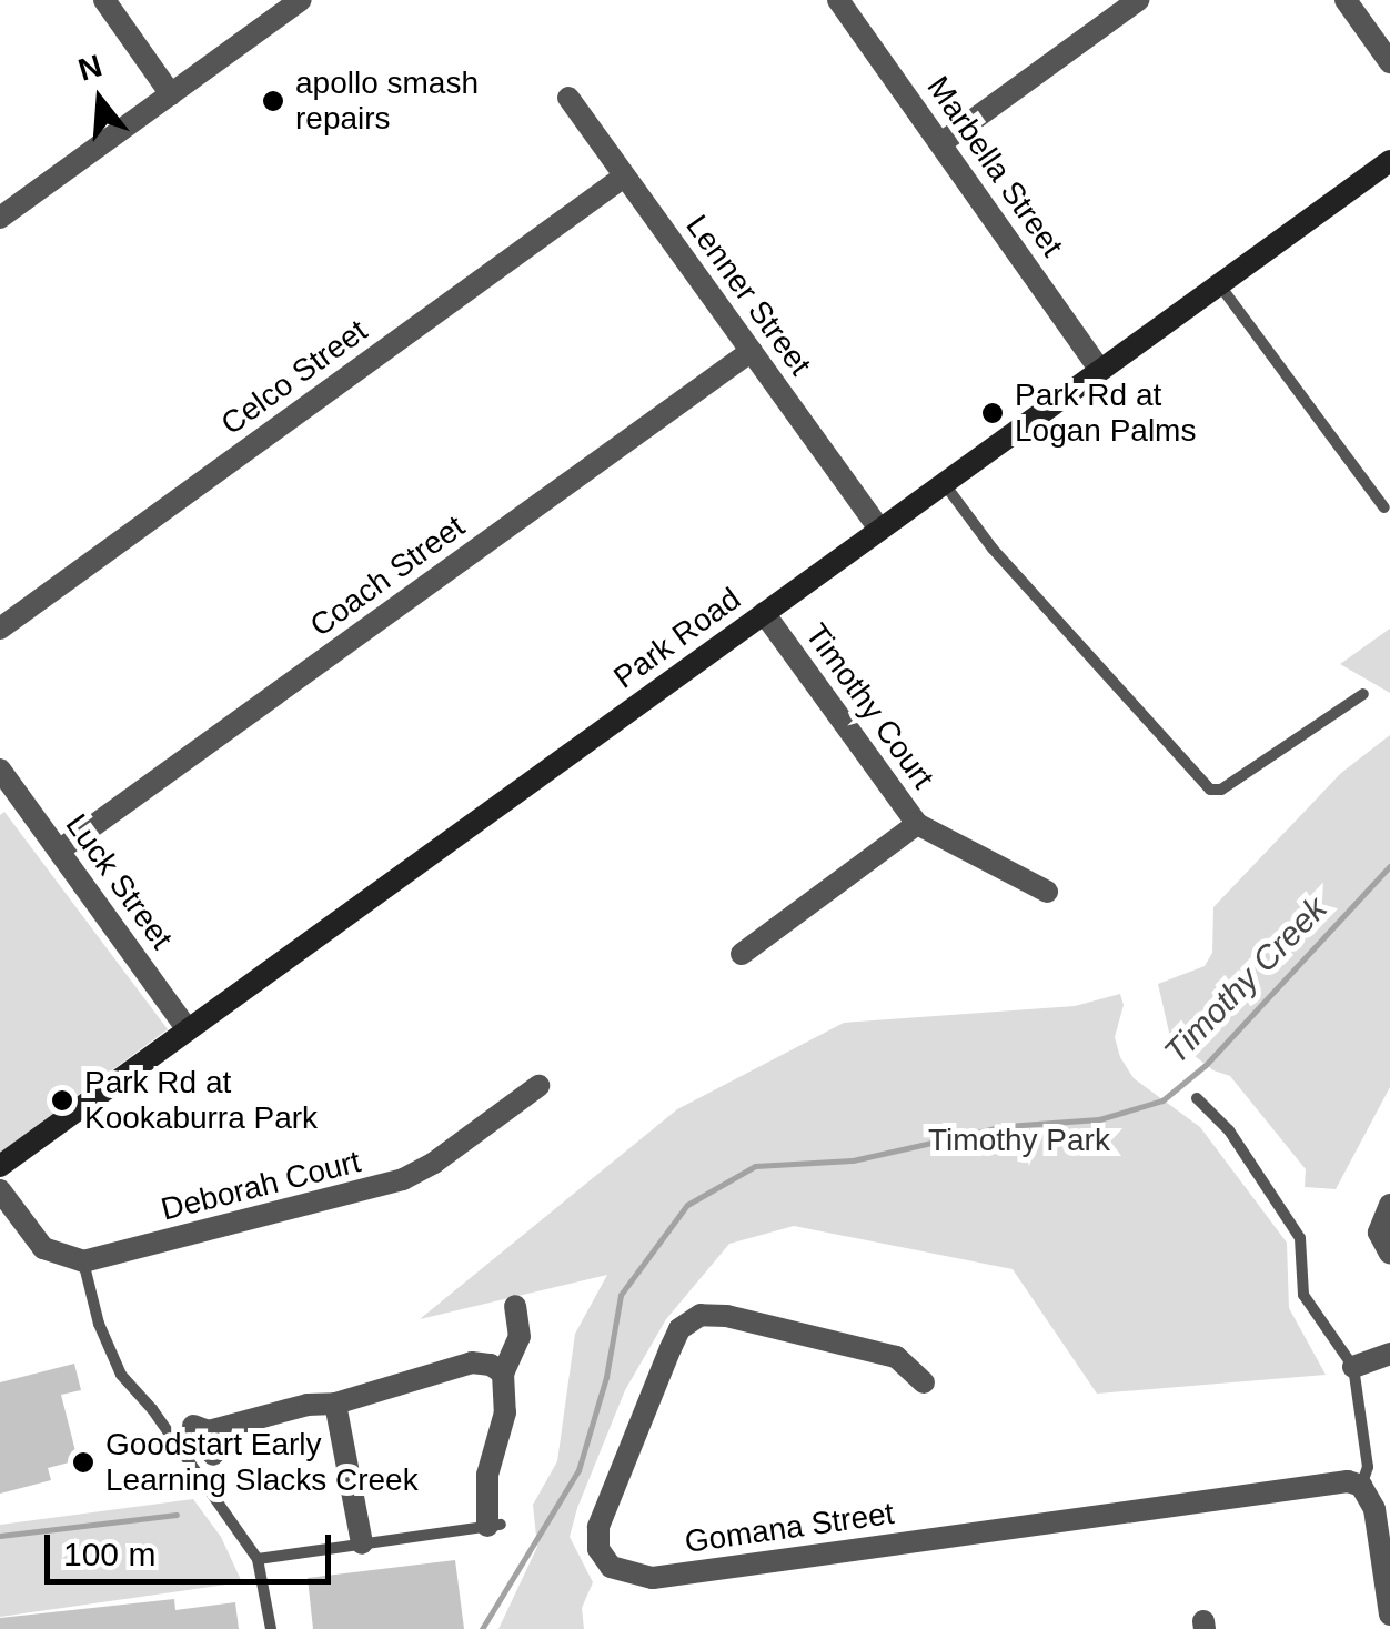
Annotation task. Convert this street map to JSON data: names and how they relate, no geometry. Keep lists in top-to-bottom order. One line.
{"streets":{"street":["Marbella Street","Lenner Street","Celco Street","Coach Street","Park Road","Timothy Court","Luck Street","Deborah Court","Gomana Street"]},"crossings":[["Marbella Street","Park Road"],["Lenner Street","Celco Street"],["Lenner Street","Coach Street"],["Lenner Street","Park Road"],["Coach Street","Luck Street"],["Park Road","Timothy Court"],["Park Road","Luck Street"]],"water":["Timothy Creek"],"parks":["Timothy Park"],"places":["apollo smash repairs","Park Rd at Logan Palms","Park Rd at Kookaburra Park","Goodstart Early Learning Slacks Creek"],"scale_bar":"100 m","north":"top"}
